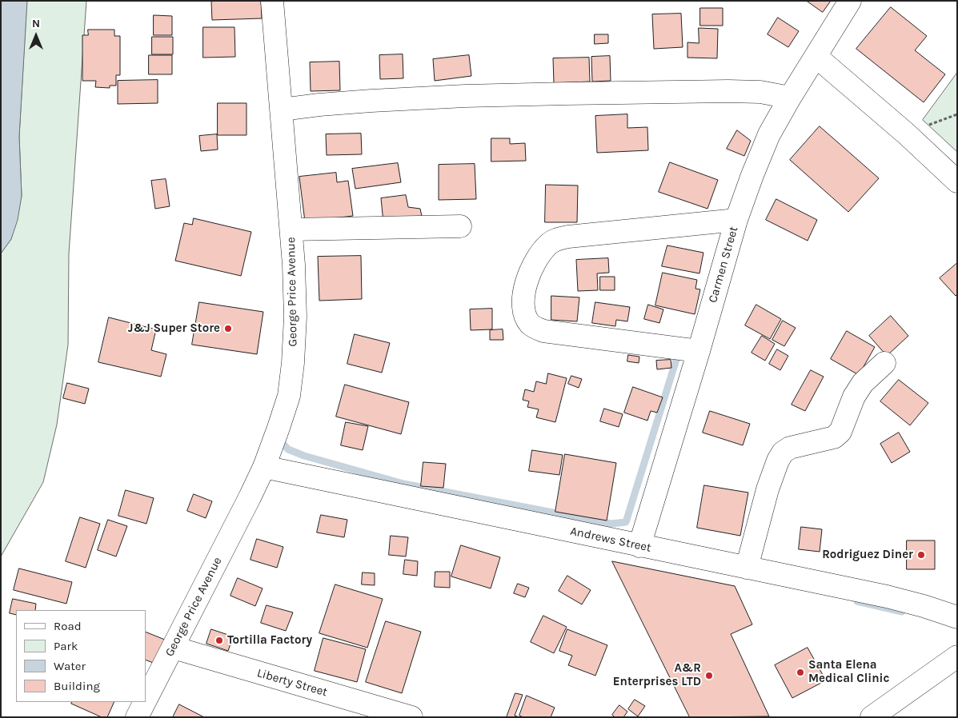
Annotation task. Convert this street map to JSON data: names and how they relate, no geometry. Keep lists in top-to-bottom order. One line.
{"streets":{"street":["Carmen Street","George Price Avenue","Andrews Street","Liberty Street"]},"crossings":[["Carmen Street","Andrews Street"],["George Price Avenue","Andrews Street"],["George Price Avenue","Liberty Street"]],"places":["J&J Super Store","Rodriguez Diner","Tortilla Factory","Santa Elena Medical Clinic","A&R Enterprises LTD"],"legend":["Road","Park","Water","Building"],"north":"top"}
